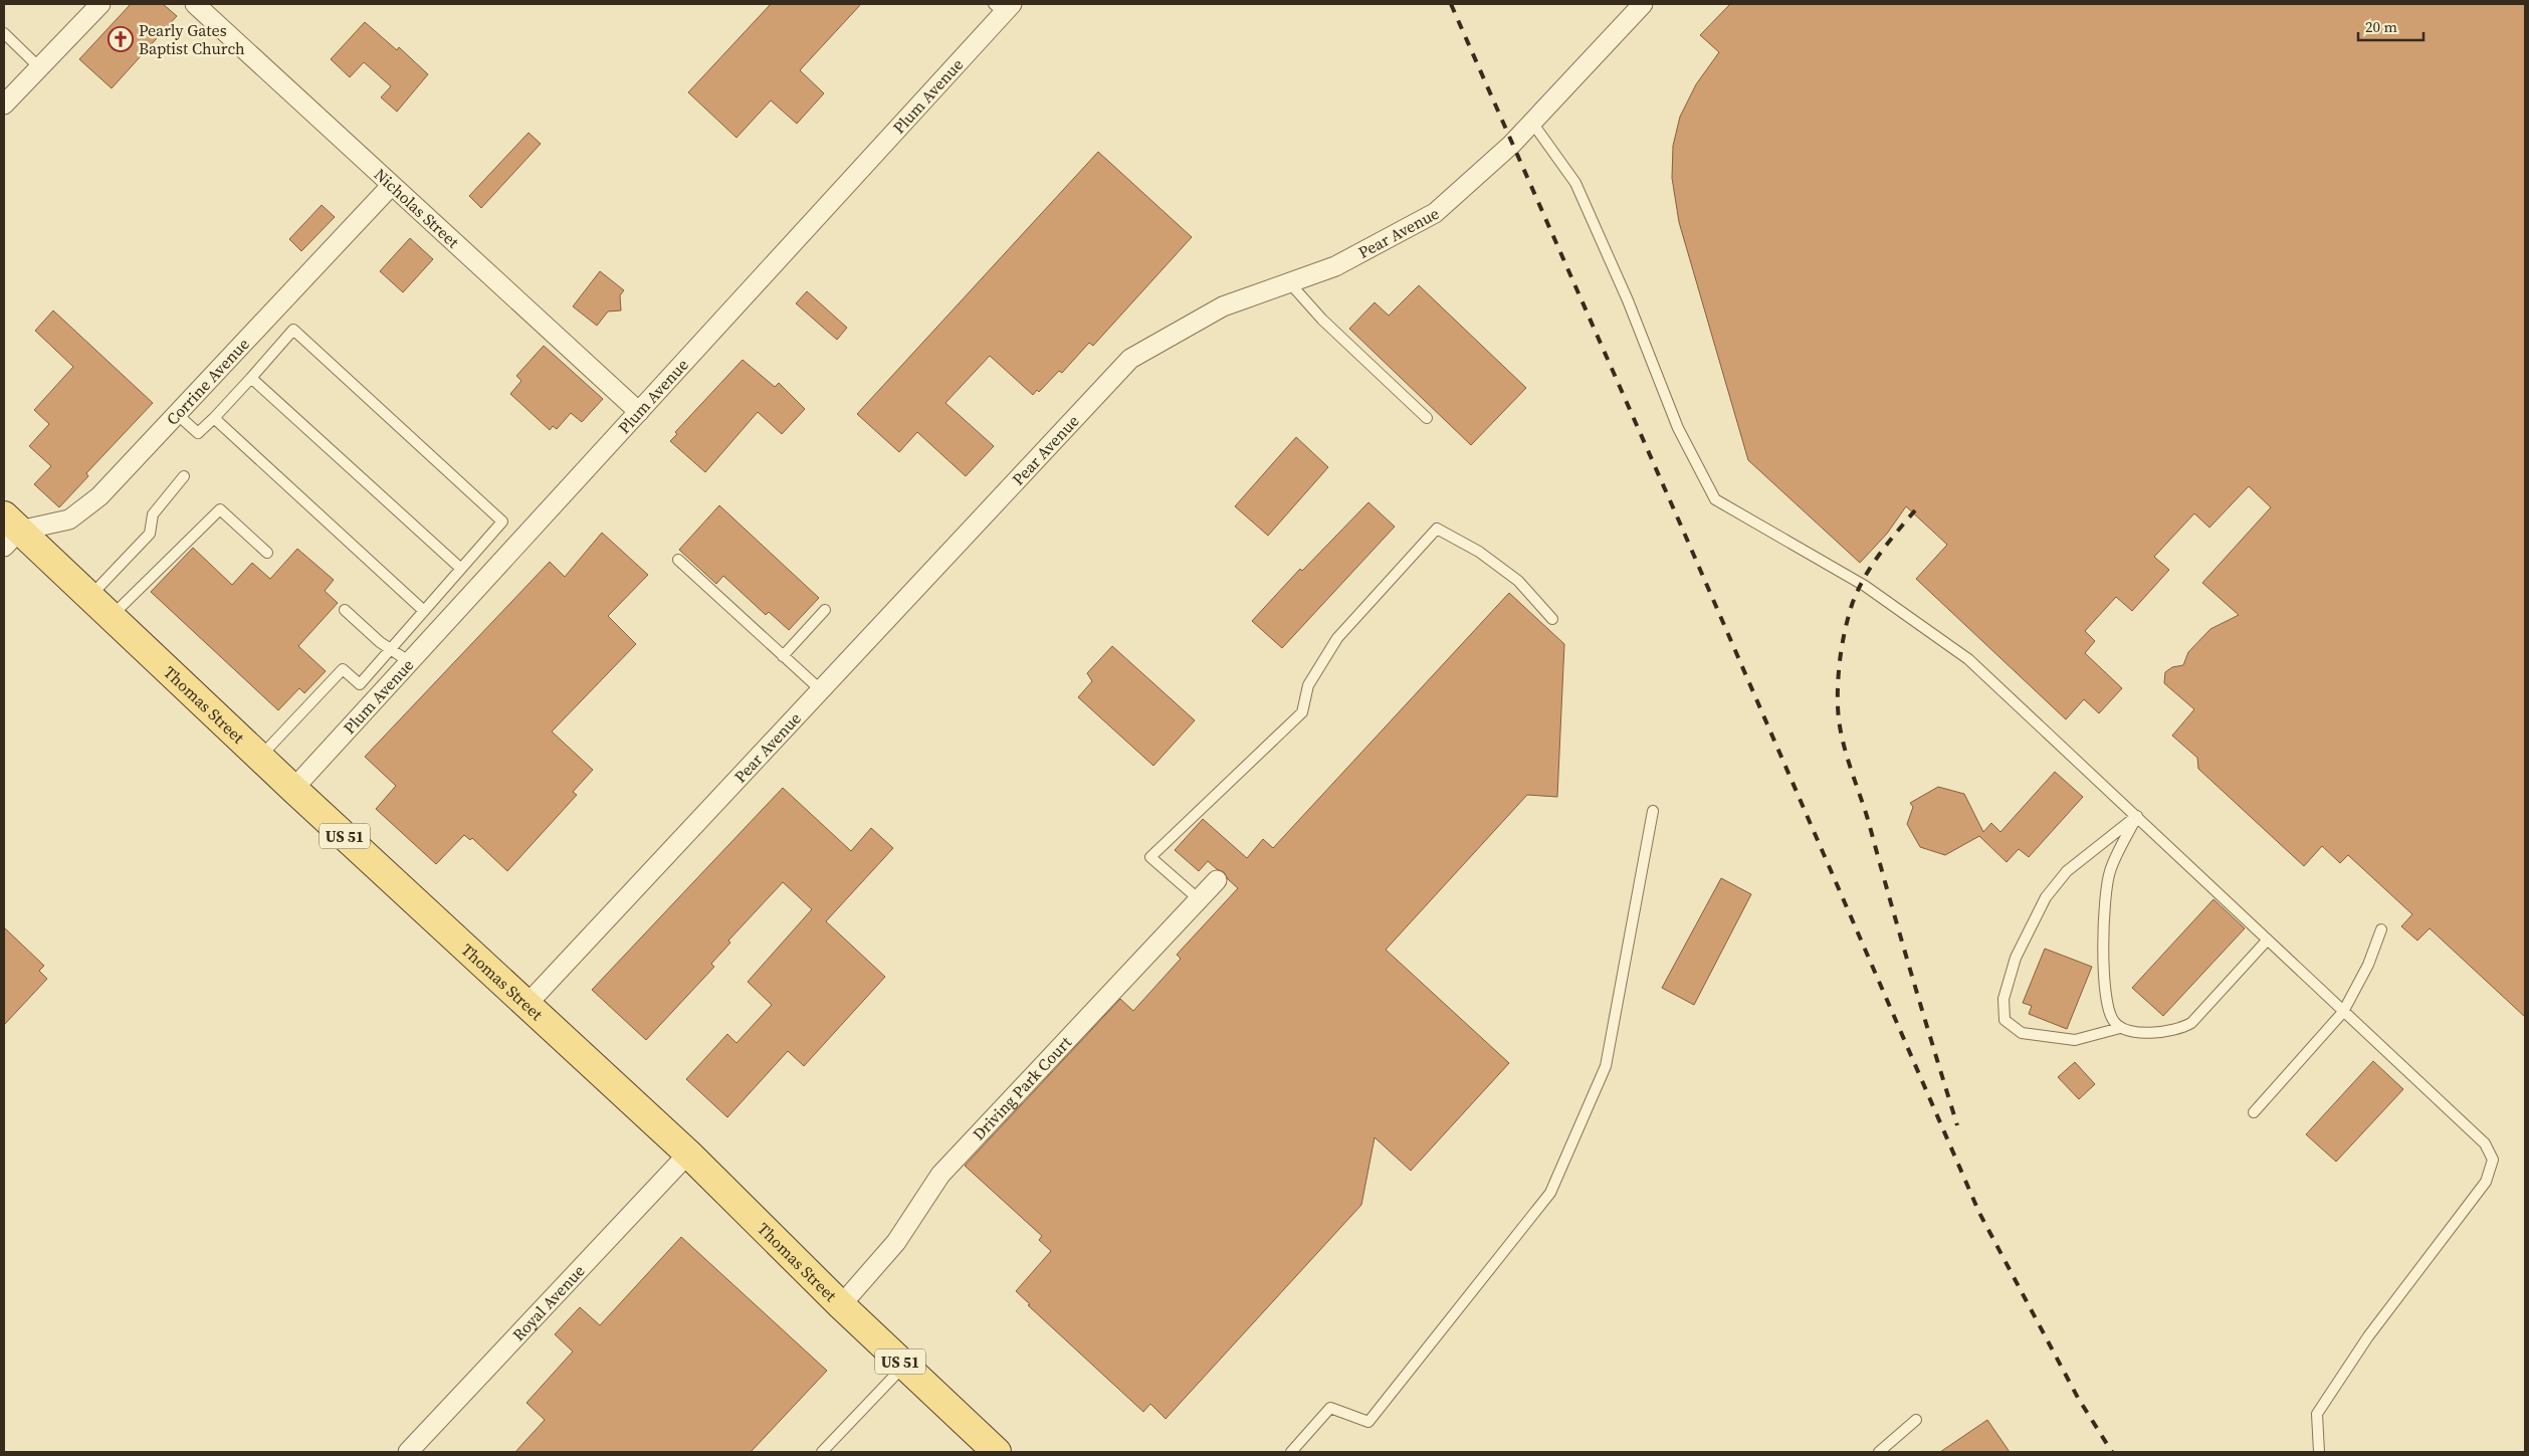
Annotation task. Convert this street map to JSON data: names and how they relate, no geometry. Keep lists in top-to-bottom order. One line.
{"streets":{"main road":["Thomas Street","US 51"],"street":["Plum Avenue","Nicholas Street","Pear Avenue","Corrine Avenue","Driving Park Court","Royal Avenue"]},"crossings":[["Plum Avenue","Nicholas Street"],["Plum Avenue","Thomas Street"],["Nicholas Street","Corrine Avenue"],["Pear Avenue","Thomas Street"],["Corrine Avenue","Thomas Street"],["Thomas Street","Driving Park Court"],["Thomas Street","Royal Avenue"]],"places":{"church":["Pearly Gates Baptist Church"]},"scale_bar":"20 m"}
